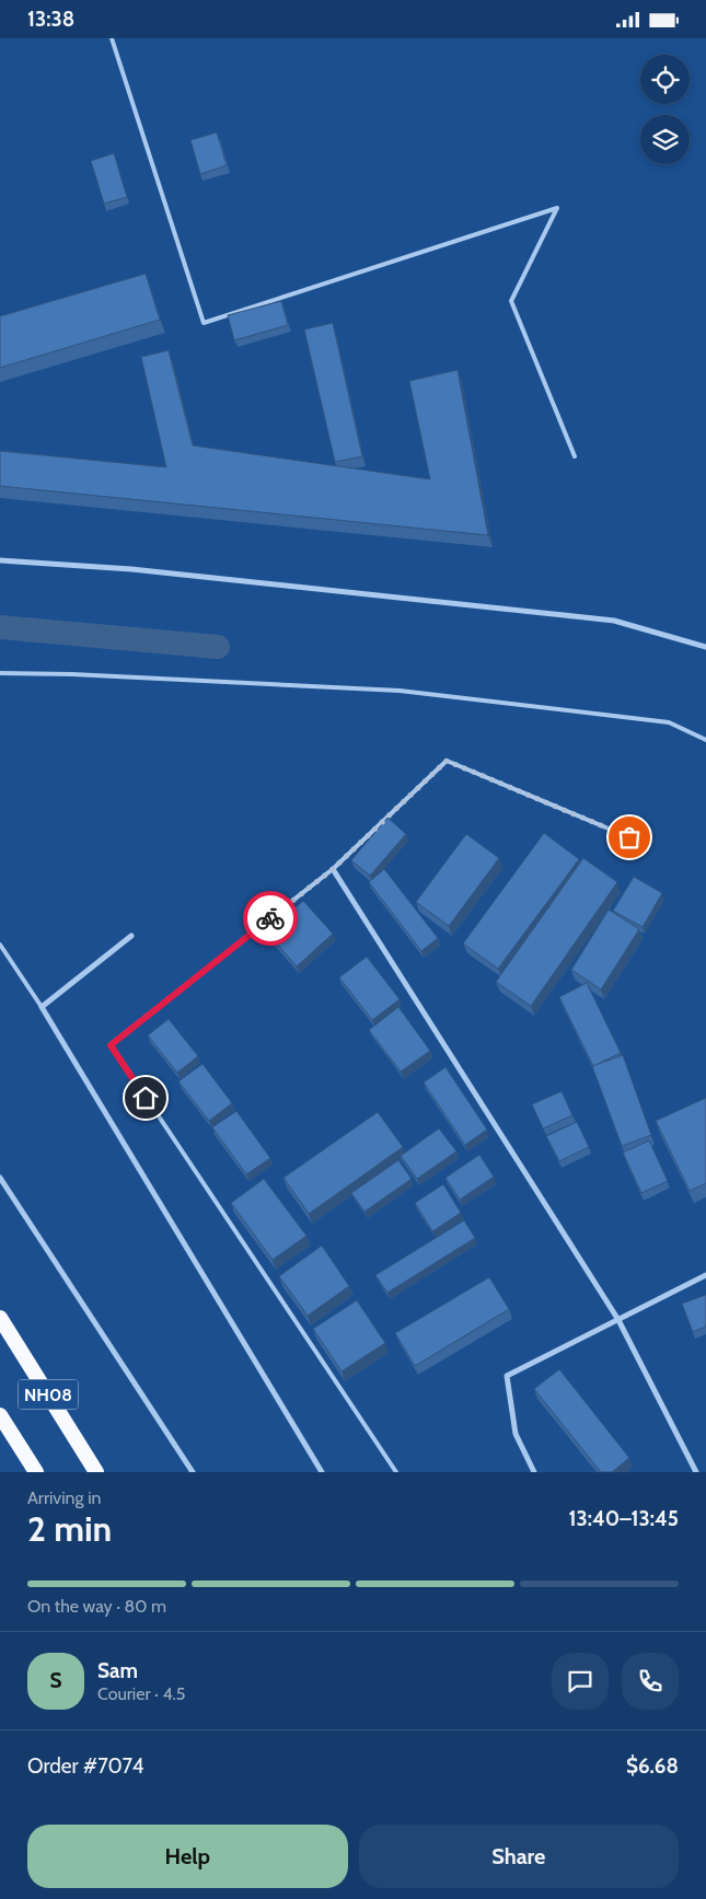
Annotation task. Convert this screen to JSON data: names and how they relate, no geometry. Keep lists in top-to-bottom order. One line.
{"streets":{"highway":["NH08"]},"page":{"status":"13:38","heading":["2 min","Arriving in","13:40–13:45"],"panel":["Sam","Courier · 4.5","Order #7074","$6.68"],"bar":"On the way · 80 m","round":"S","buttons":["Help","Share"]}}
